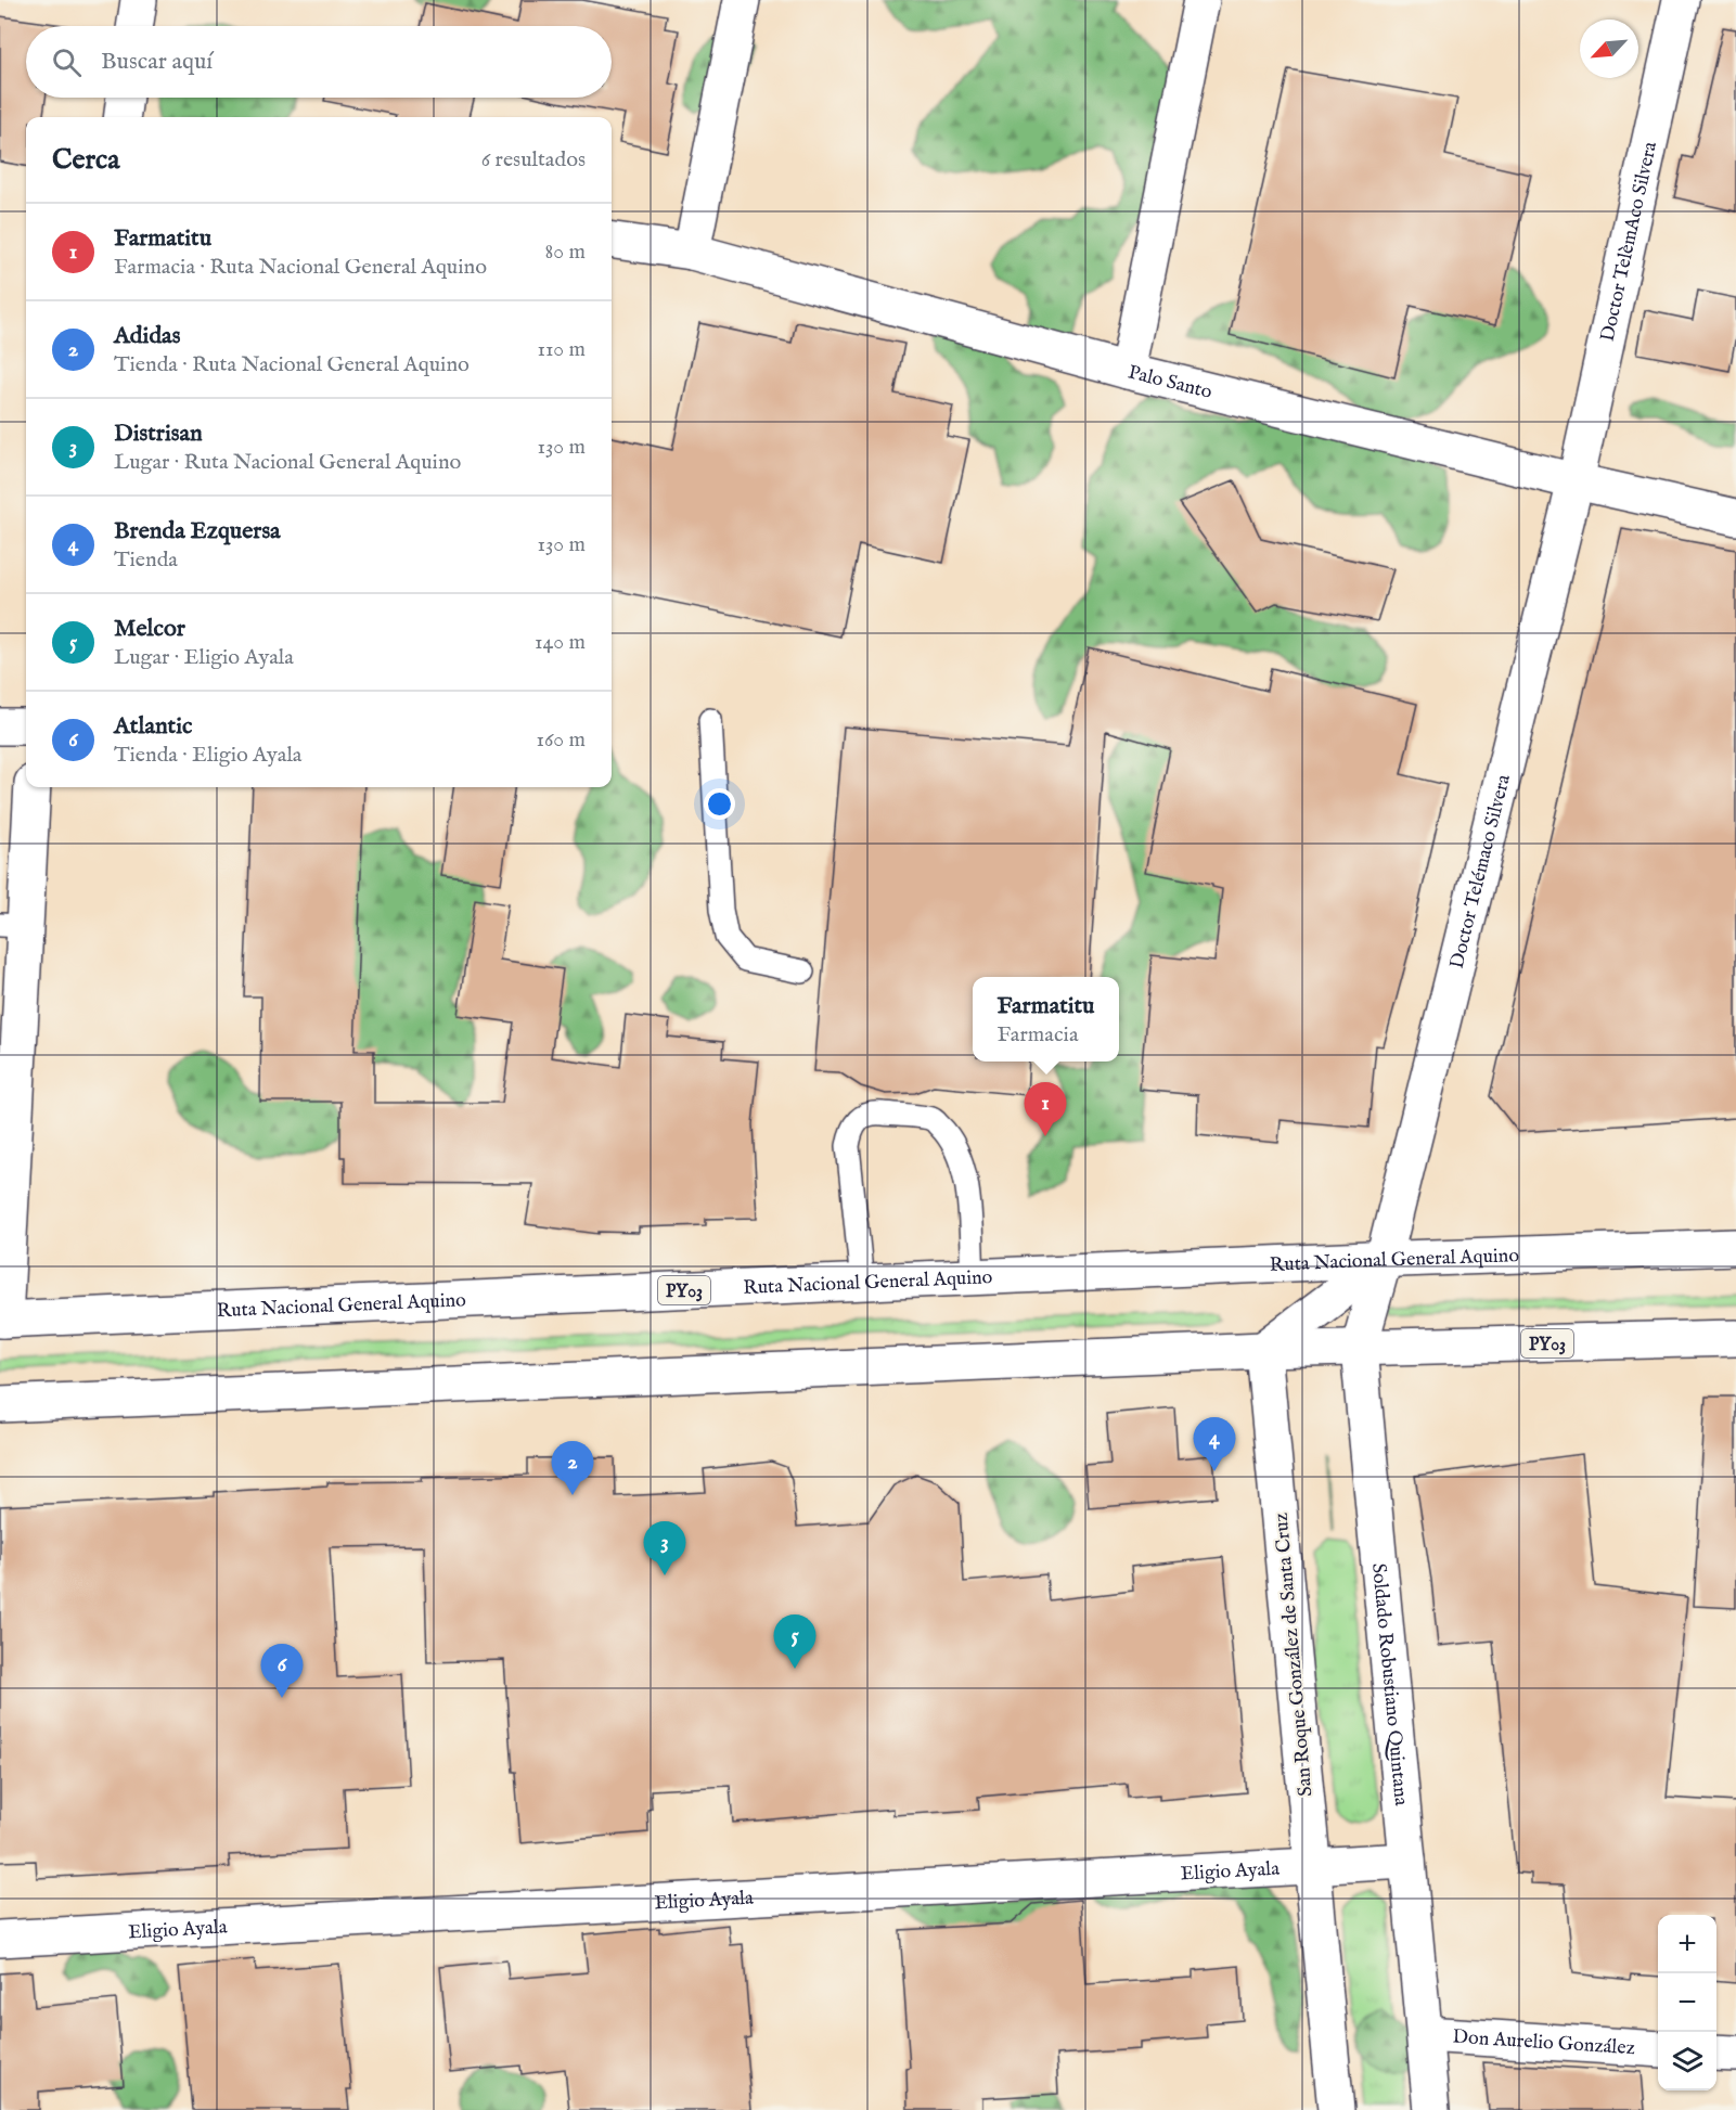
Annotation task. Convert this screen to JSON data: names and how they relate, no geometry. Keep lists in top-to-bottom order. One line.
{"streets":{"main road":["Doctor TelèmAco Silvera","Palo Santo","Doctor Telémaco Silvera","Ruta Nacional General Aquino","PY03","San Roque González de Santa Cruz","Soldado Robustiano Quintana","Eligio Ayala","Don Aurelio González"]},"crossings":[["Doctor TelèmAco Silvera","Palo Santo"],["Doctor TelèmAco Silvera","Doctor Telémaco Silvera"],["Palo Santo","Doctor Telémaco Silvera"],["Doctor Telémaco Silvera","Ruta Nacional General Aquino"],["Doctor Telémaco Silvera","Soldado Robustiano Quintana"],["Ruta Nacional General Aquino","Soldado Robustiano Quintana"],["PY03","San Roque González de Santa Cruz"],["PY03","Soldado Robustiano Quintana"],["San Roque González de Santa Cruz","Eligio Ayala"],["Soldado Robustiano Quintana","Eligio Ayala"],["Soldado Robustiano Quintana","Don Aurelio González"]],"north":"bottom left","page":{"search":"Buscar aquí","heading":["Cerca","6 resultados"],"list":[{"mark":"1","name":"Farmatitu","note":"Farmacia · Ruta Nacional General Aquino","value":"80 m"},{"mark":"2","name":"Adidas","note":"Tienda · Ruta Nacional General Aquino","value":"110 m"},{"mark":"3","name":"Distrisan","note":"Lugar · Ruta Nacional General Aquino","value":"130 m"},{"mark":"4","name":"Brenda Ezquersa","note":"Tienda","value":"130 m"},{"mark":"5","name":"Melcor","note":"Lugar · Eligio Ayala","value":"140 m"},{"mark":"6","name":"Atlantic","note":"Tienda · Eligio Ayala","value":"160 m"}],"popup":["Farmatitu","Farmacia"],"pins":["1","4","2","3","5","6"],"map_buttons":["+","−"]}}
